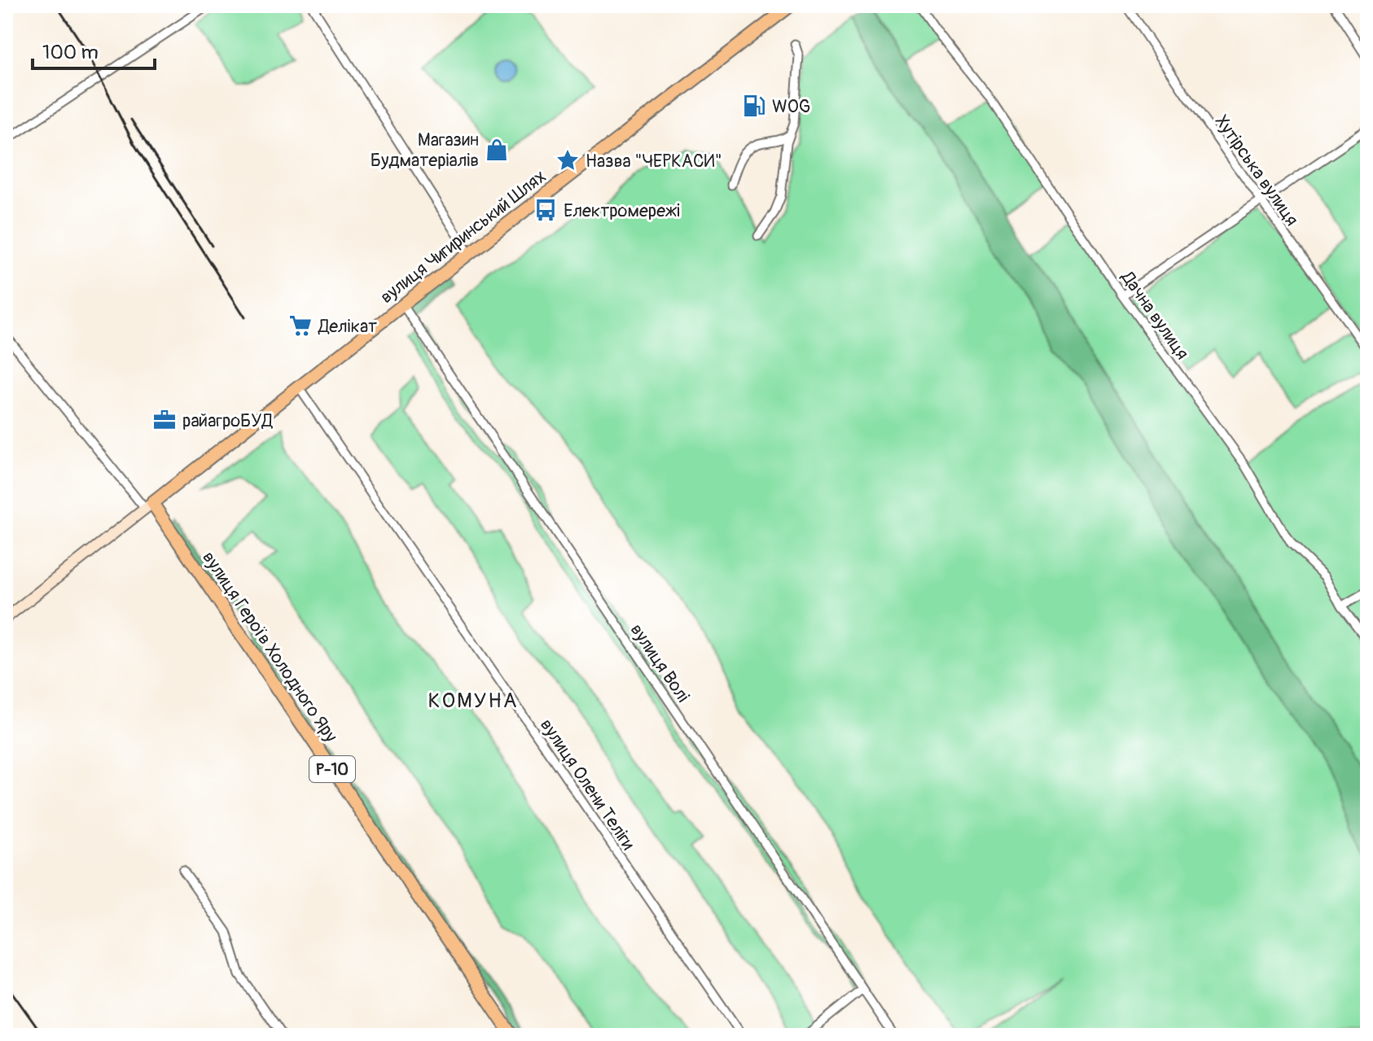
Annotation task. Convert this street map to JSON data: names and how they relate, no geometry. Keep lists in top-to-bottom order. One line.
{"streets":{"main road":["вулиця Чигиринський Шлях","вулиця Героїв Холодного Яру","Р-10"],"street":["Хутірська вулиця","Дачна вулиця","вулиця Волі","вулиця Олени Теліги"]},"crossings":[["вулиця Чигиринський Шлях","вулиця Героїв Холодного Яру"],["вулиця Чигиринський Шлях","вулиця Волі"],["вулиця Чигиринський Шлях","вулиця Олени Теліги"]],"districts":["КОМУНА"],"places":{"fuel station":["WOG"],"shop":["Магазин Будматеріалів"],"place":["Назва \"ЧЕРКАСИ\""],"bus stop":["Електромережі"],"supermarket":["Делікат"],"office":["райагроБУД"]},"scale_bar":"100 m"}
